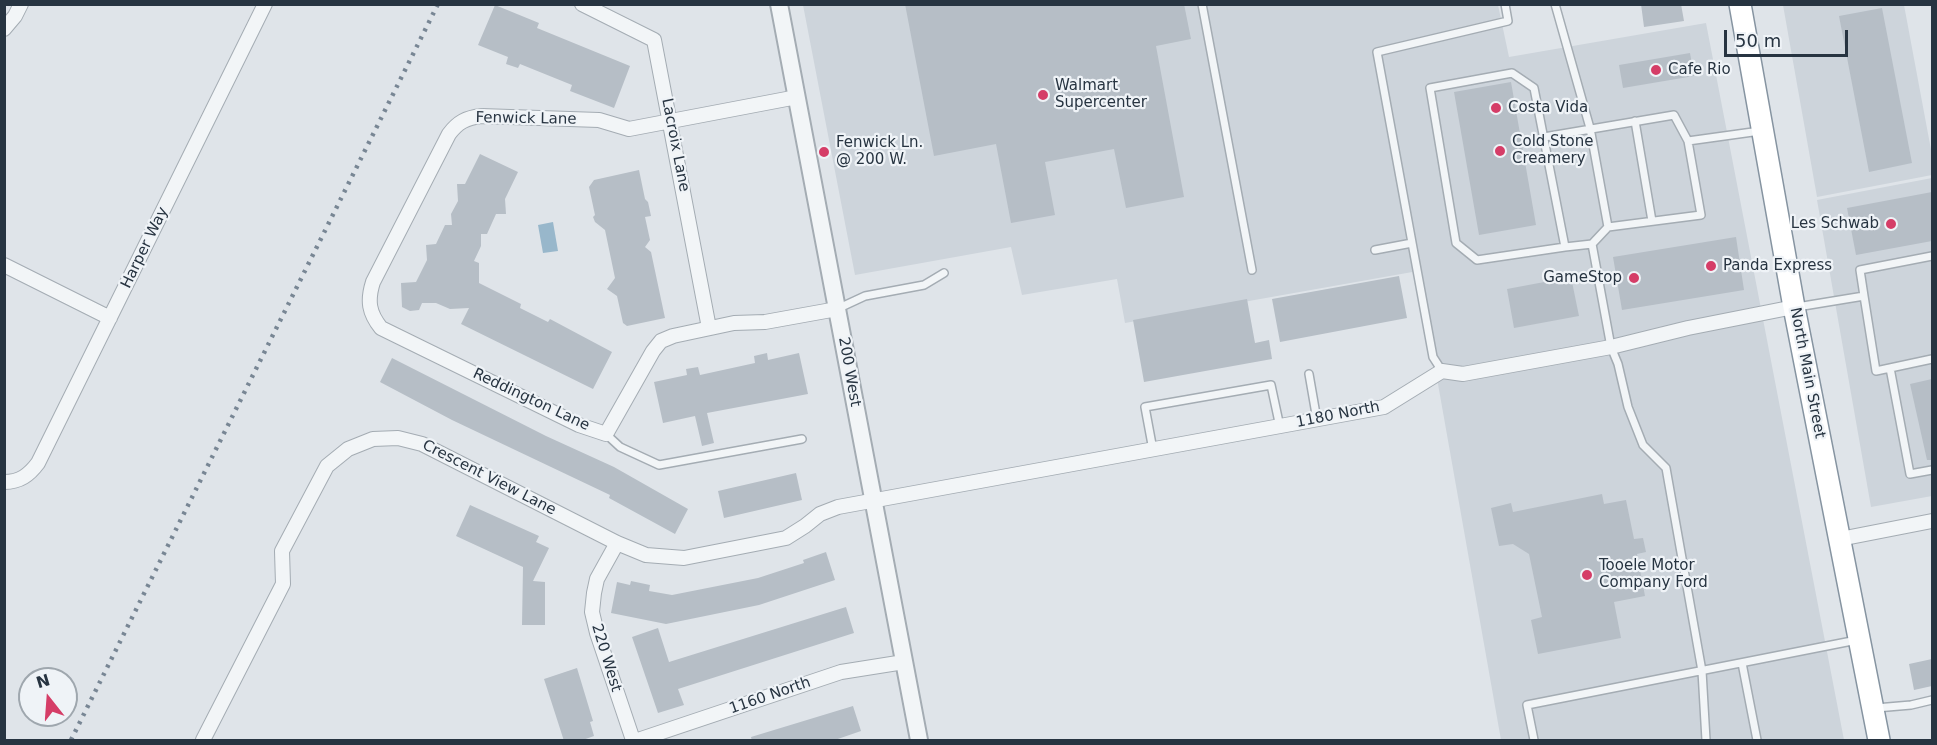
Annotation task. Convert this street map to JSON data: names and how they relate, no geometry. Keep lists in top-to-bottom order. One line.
{"streets":{"highway":["North Main Street"],"street":["Fenwick Lane","Lacroix Lane","Harper Way","200 West","Reddington Lane","1180 North","Crescent View Lane","220 West","1160 North"]},"crossings":[["Fenwick Lane","Lacroix Lane"],["Fenwick Lane","200 West"],["Fenwick Lane","Reddington Lane"],["Lacroix Lane","Reddington Lane"],["200 West","Reddington Lane"],["200 West","1180 North"],["200 West","Crescent View Lane"],["200 West","1160 North"],["1180 North","Crescent View Lane"],["Crescent View Lane","220 West"]],"places":["Cafe Rio","Walmart Supercenter","Costa Vida","Cold Stone Creamery","Fenwick Ln. @ 200 W.","Les Schwab","Panda Express","GameStop","Tooele Motor Company Ford"],"scale_bar":"50 m","north":"top"}
